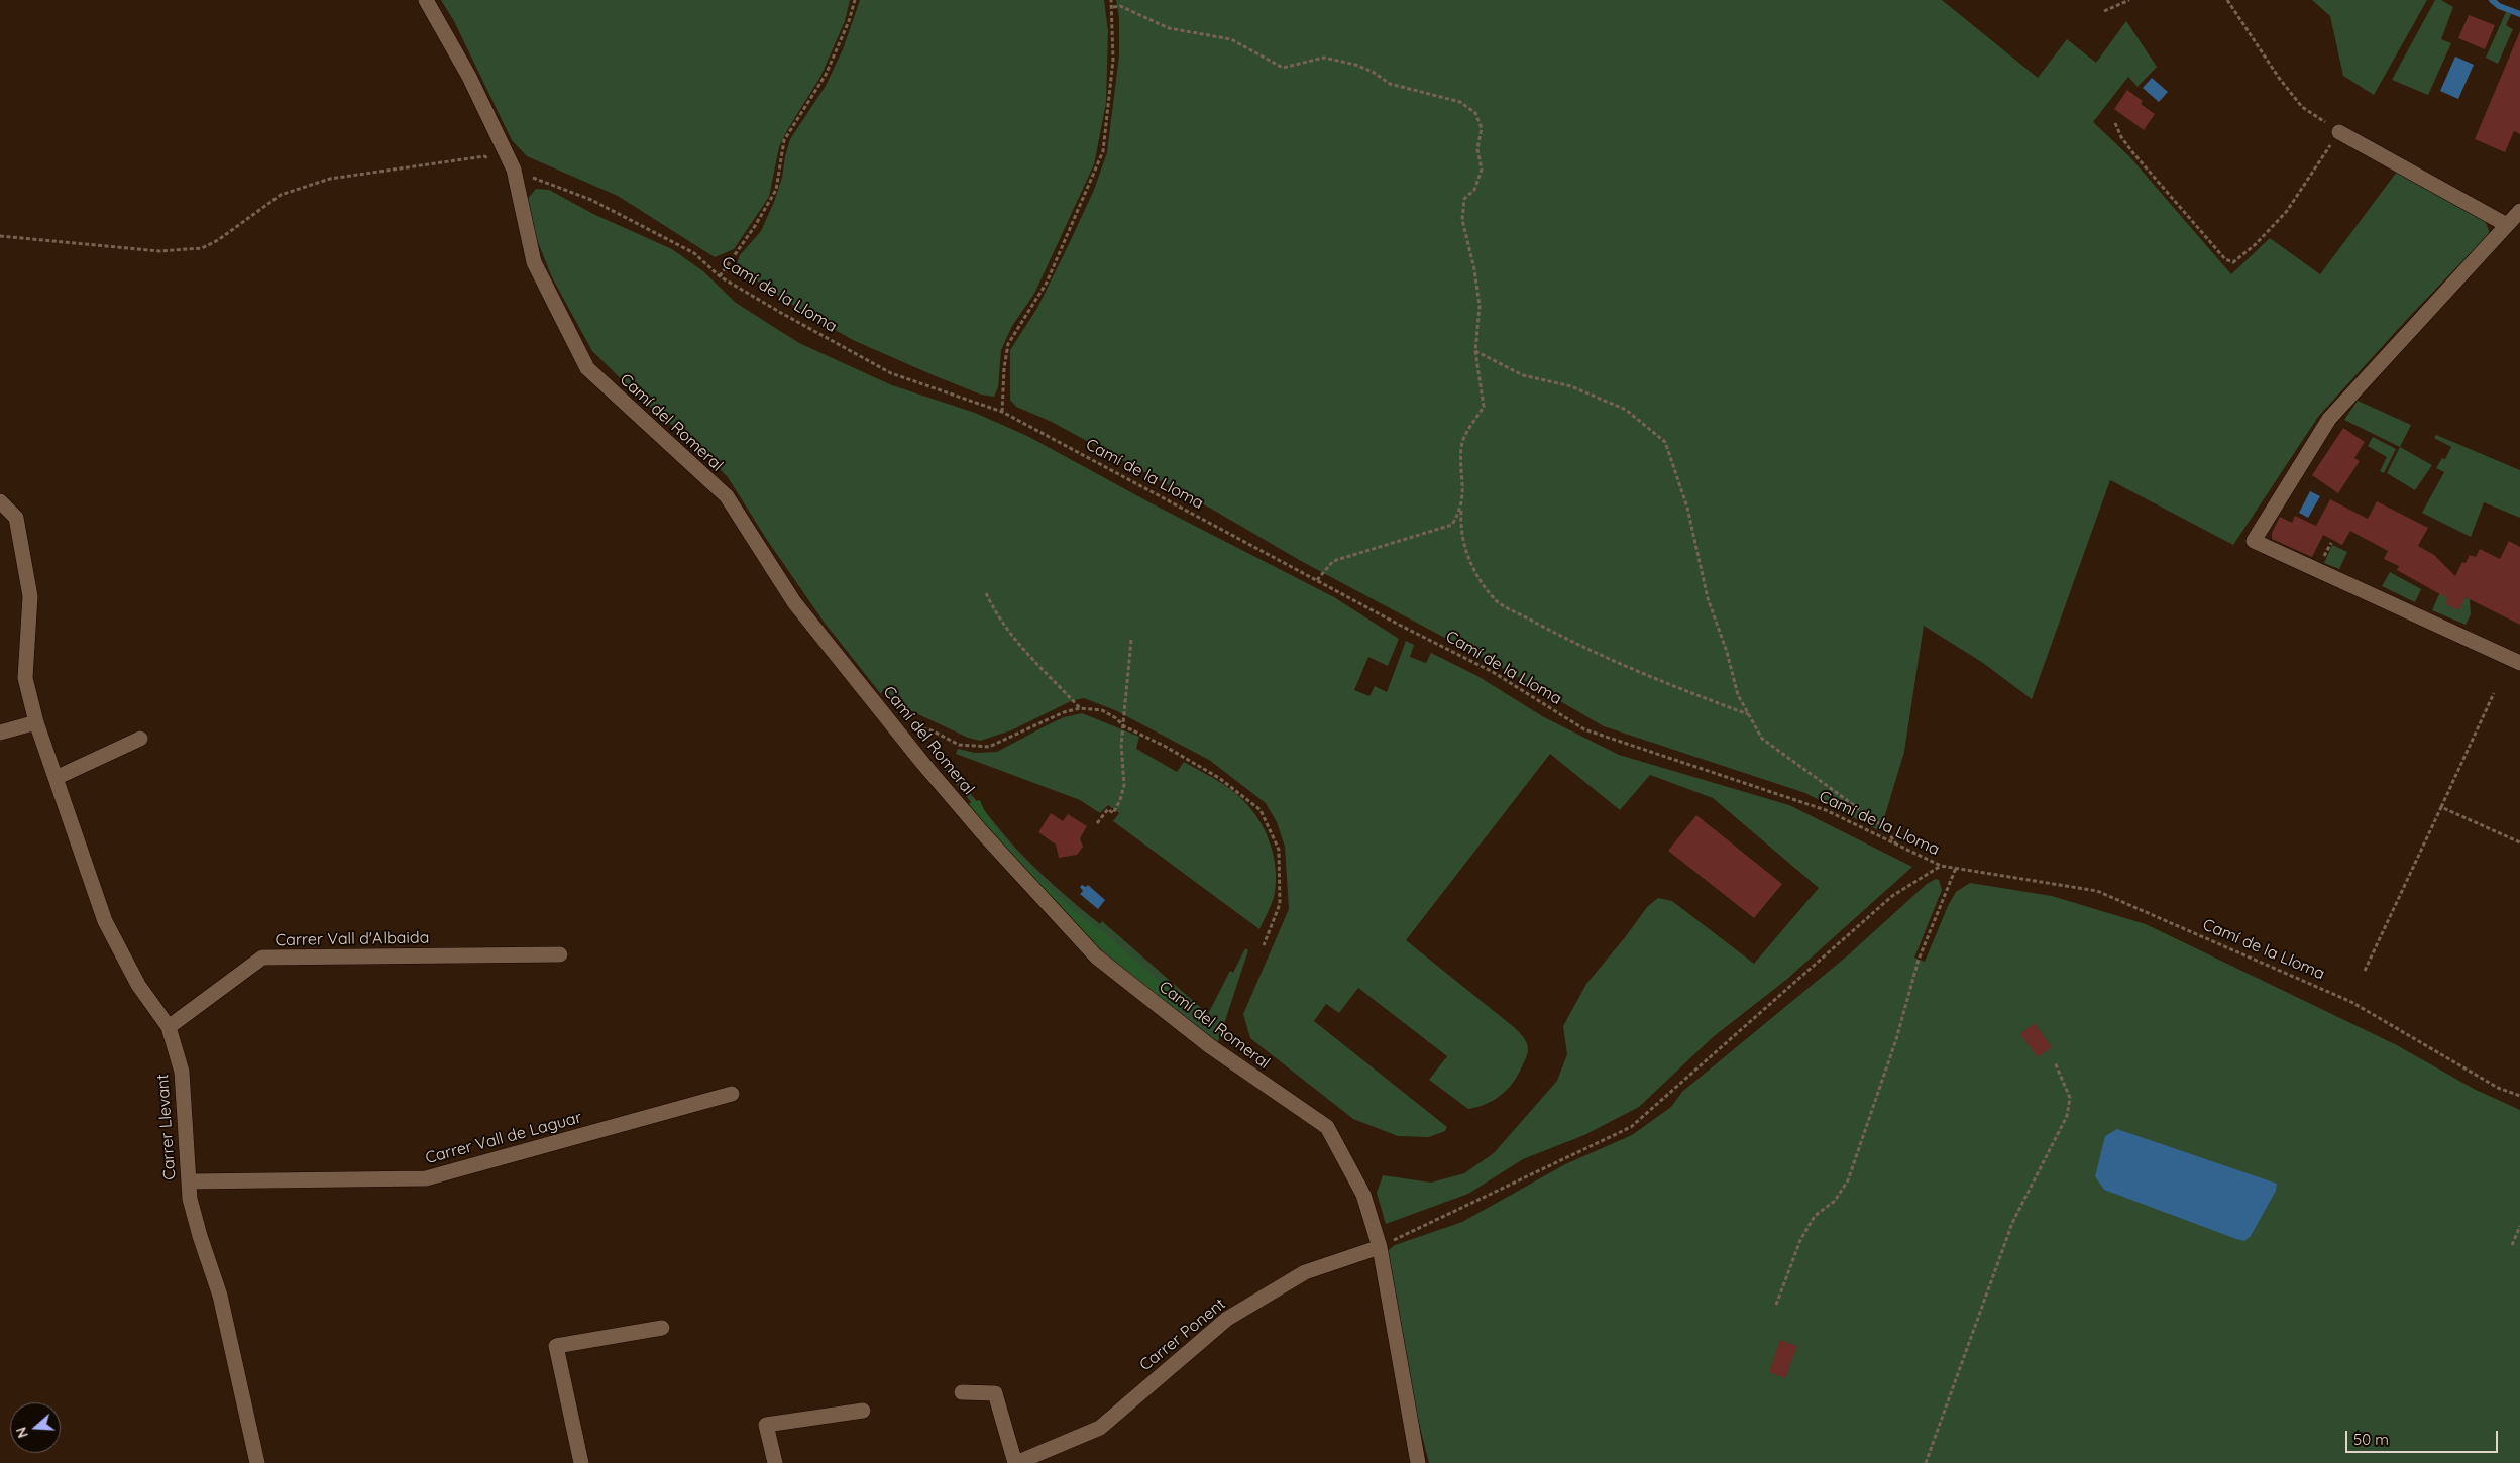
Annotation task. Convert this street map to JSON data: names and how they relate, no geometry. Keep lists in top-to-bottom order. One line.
{"streets":{"street":["Camí del Romeral","Carrer Vall d'Albaida","Carrer Llevant","Carrer Vall de Laguar","Carrer Ponent"],"path":["Camí de la Lloma"]},"crossings":[["Camí de la Lloma","Camí del Romeral"],["Camí del Romeral","Carrer Ponent"],["Carrer Vall d'Albaida","Carrer Llevant"],["Carrer Llevant","Carrer Vall de Laguar"]],"scale_bar":"50 m","north":"left"}
